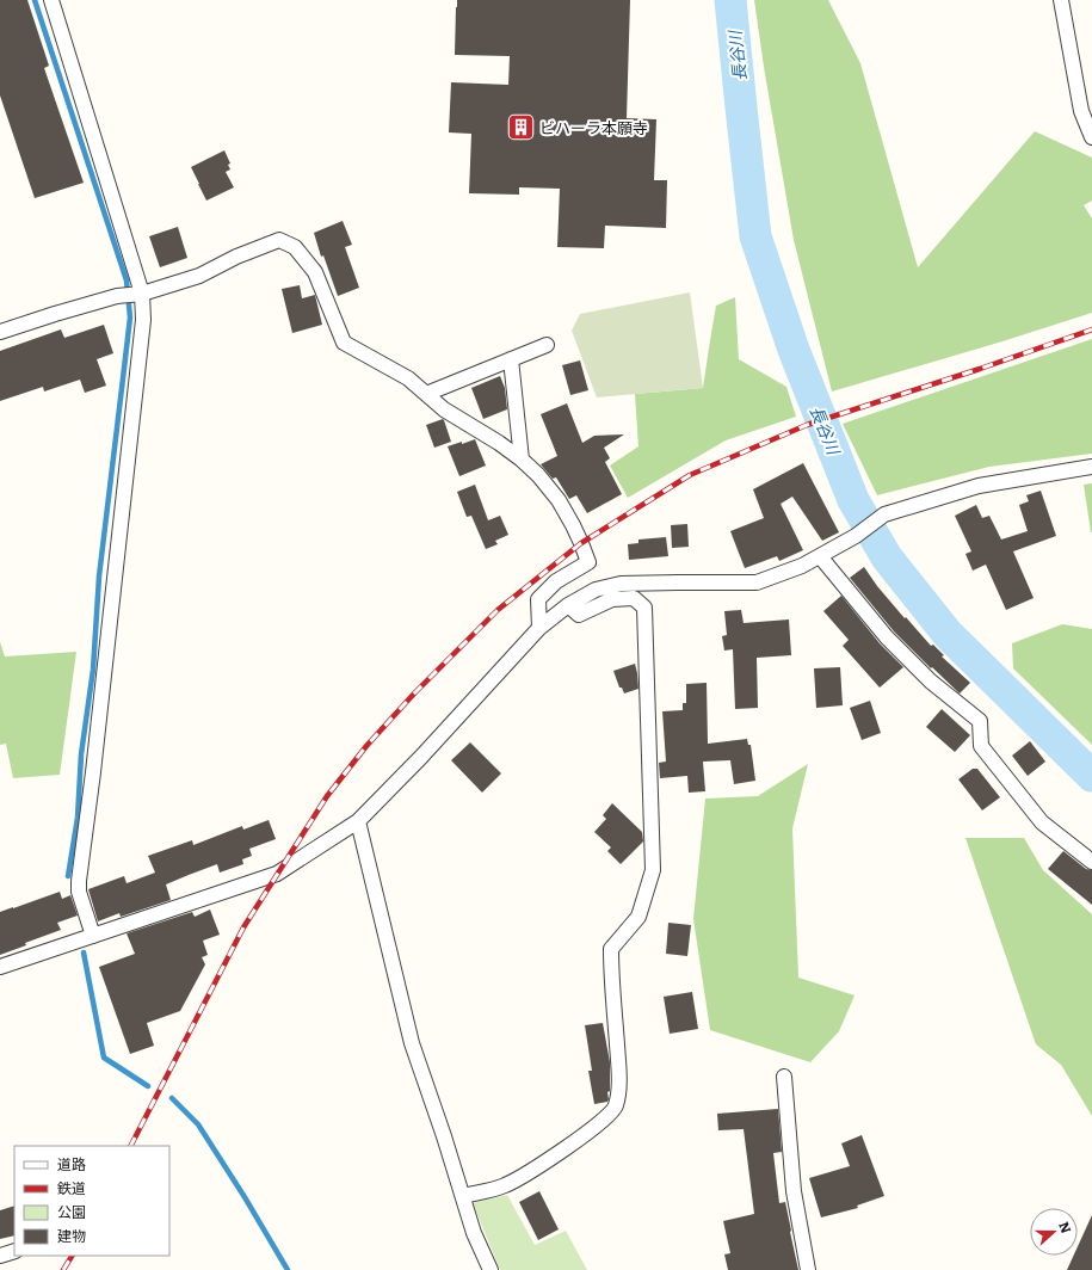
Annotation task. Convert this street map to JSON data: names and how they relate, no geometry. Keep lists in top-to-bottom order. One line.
{"water":["長谷川"],"places":{"building":["ビハーラ本願寺"]},"legend":["道路","鉄道","公園","建物"],"north":"right"}
